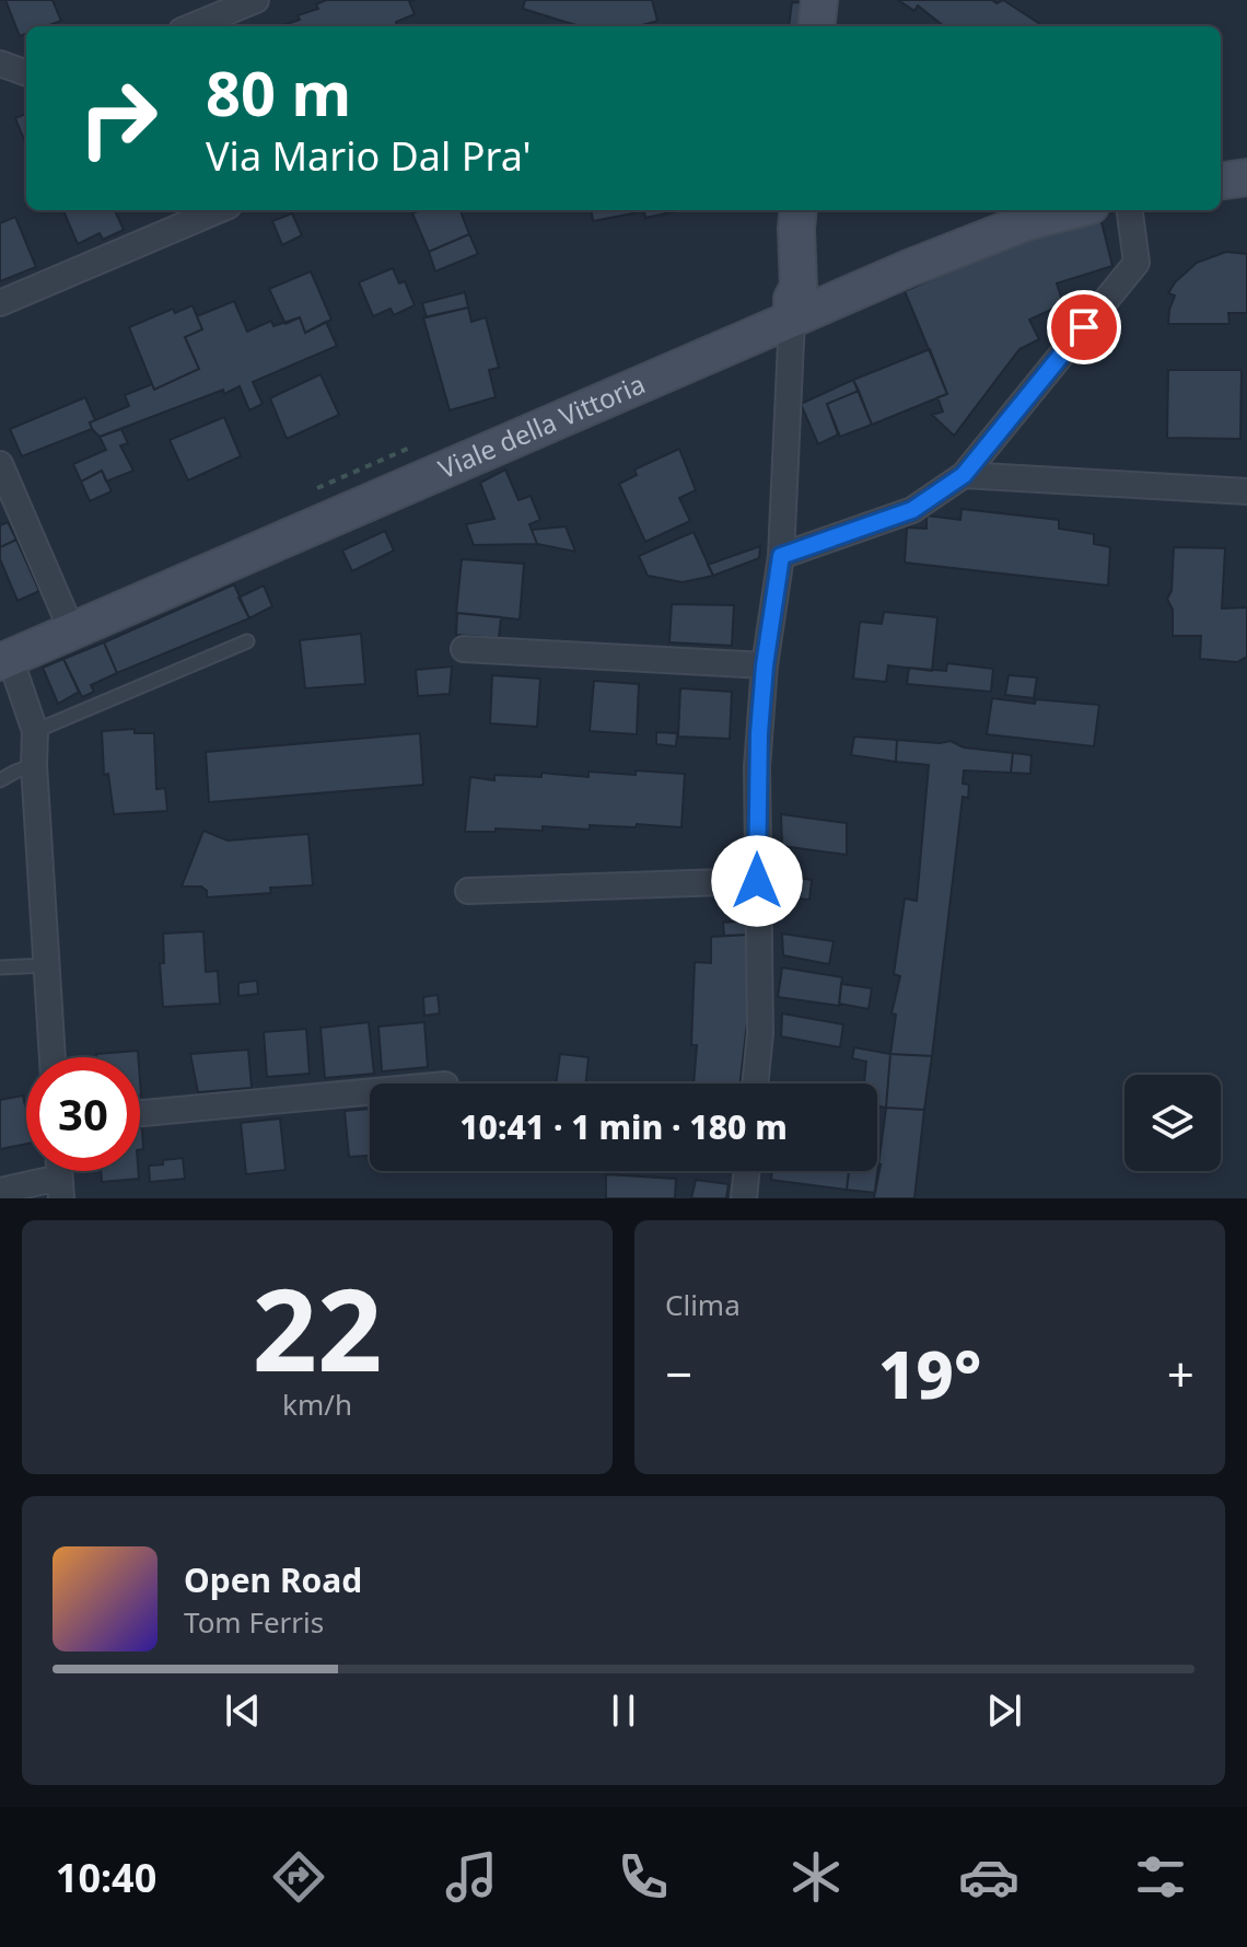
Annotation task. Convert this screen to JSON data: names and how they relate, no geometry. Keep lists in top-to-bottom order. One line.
{"streets":{"main road":["Viale della Vittoria"]},"page":{"turn":["80 m","Via Mario Dal Pra'"],"limit":"30","trip":"10:41 · 1 min · 180 m","tile":[["22","km/h"],"Clima"],"heat":["−","19°","+"],"song":["Open Road","Tom Ferris"],"tabs":"10:40"}}
